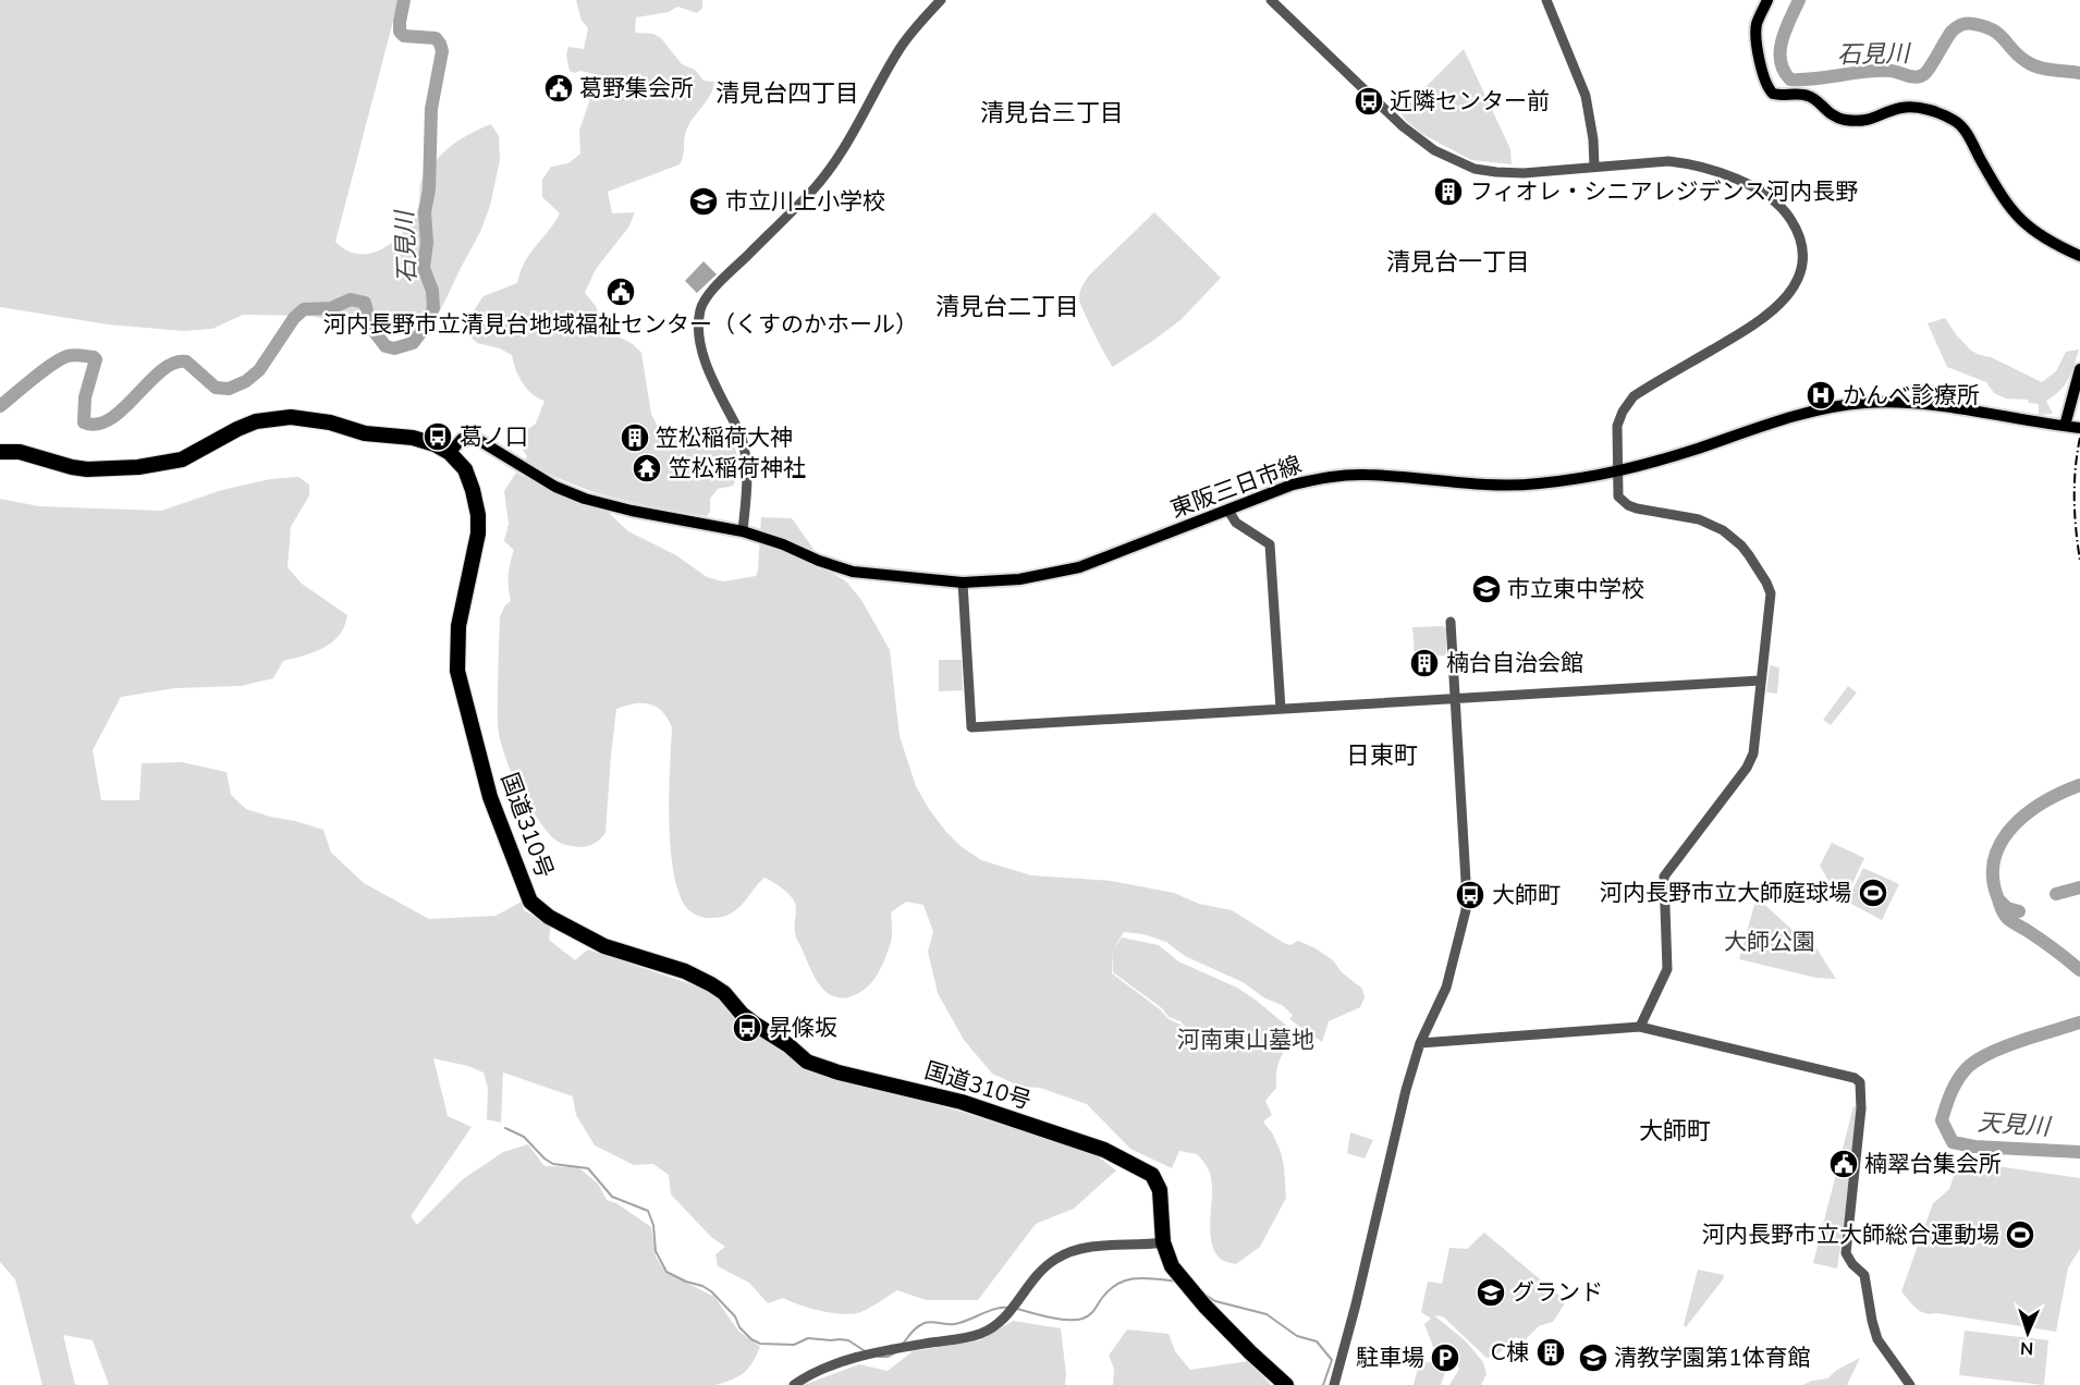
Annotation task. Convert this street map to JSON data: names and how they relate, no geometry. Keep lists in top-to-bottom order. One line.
{"streets":{"highway":["国道310号"],"main road":["東阪三日市線"]},"crossings":[["東阪三日市線","国道310号"]],"districts":["清見台四丁目","清見台三丁目","清見台一丁目","清見台二丁目","日東町","大師町"],"water":["石見川","天見川"],"parks":["大師公園","河南東山墓地"],"places":{"public building":["葛野集会所","河内長野市立清見台地域福祉センター（くすのかホール）","楠翠台集会所"],"bus stop":["近隣センター前","葛ノ口","大師町","昇條坂"],"building":["フィオレ・シニアレジデンス河内長野","笠松稲荷大神","楠台自治会館","C棟"],"school or university":["市立川上小学校","市立東中学校","グランド","清教学園第1体育館"],"hospital":["かんべ診療所"],"temple":["笠松稲荷神社"],"sports":["河内長野市立大師庭球場","河内長野市立大師総合運動場"],"parking":["駐車場"]},"north":"bottom"}
